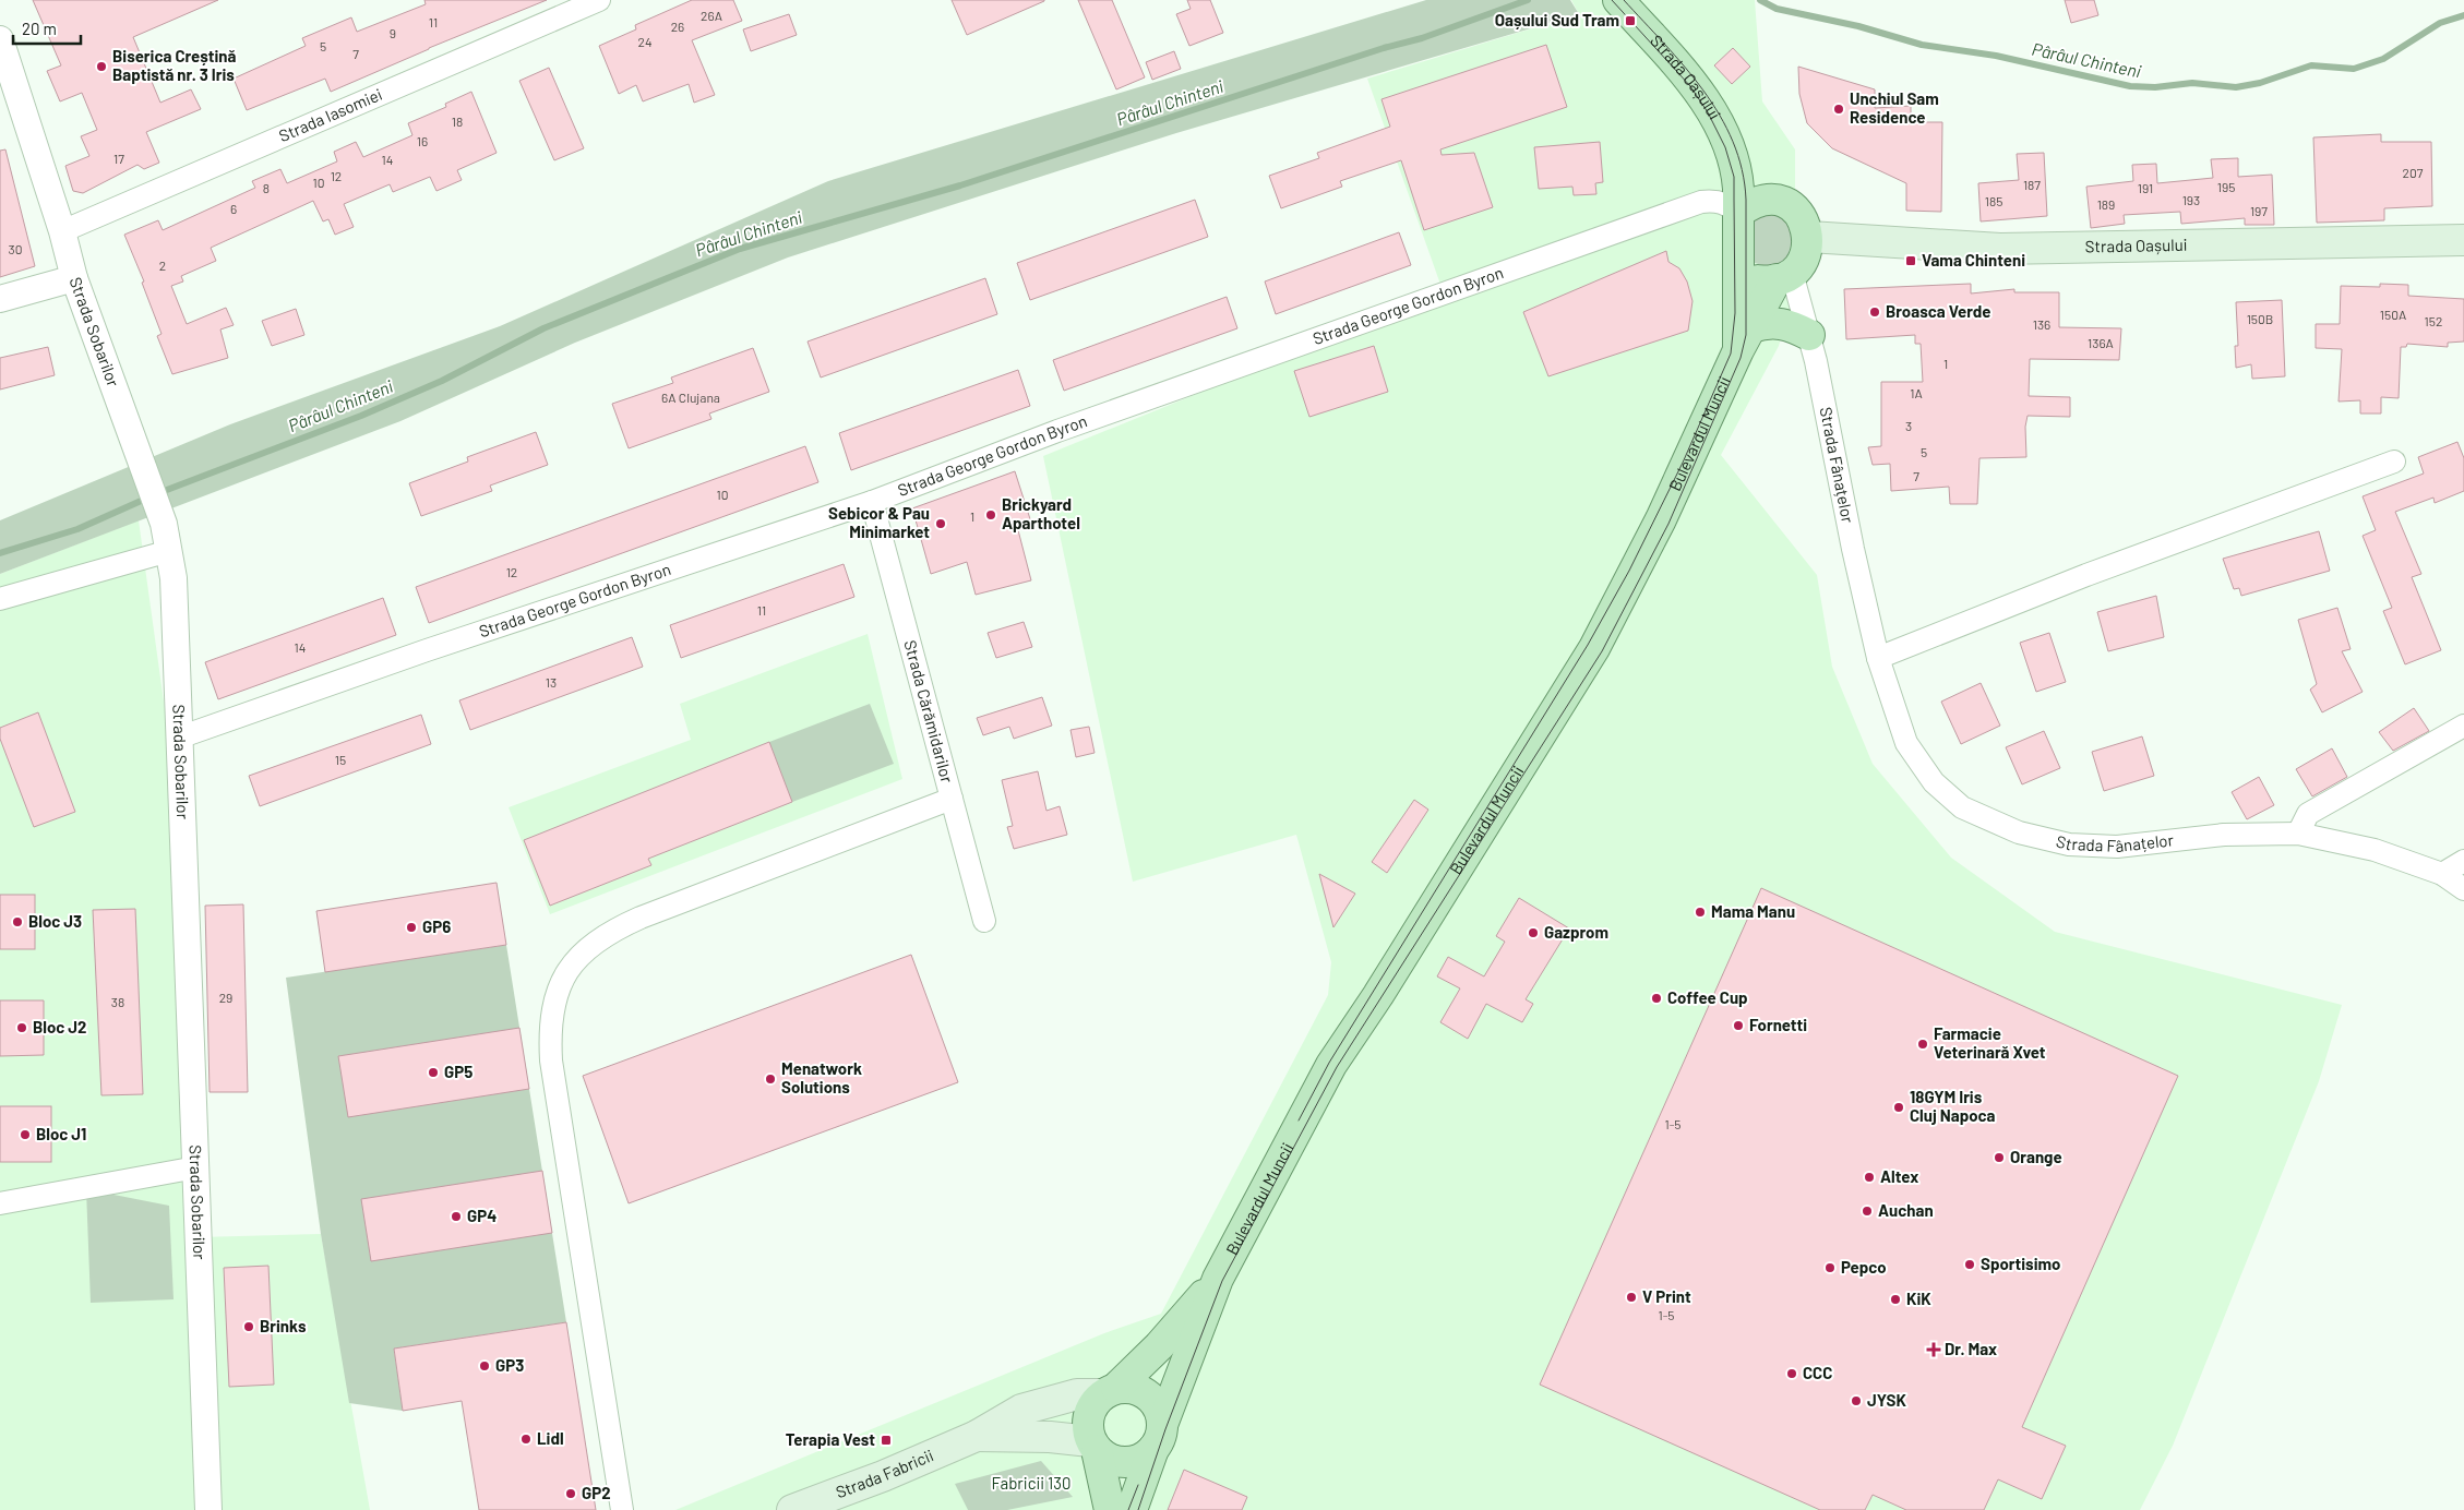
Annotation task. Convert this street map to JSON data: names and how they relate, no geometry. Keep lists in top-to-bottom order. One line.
{"streets":{"main road":["Strada Oașului","Bulevardul Muncii","Strada Fabricii"],"street":["Strada Iasomiei","Strada George Gordon Byron","Strada Sobarilor","Strada Fânațelor","Strada Cărămidarilor"]},"crossings":[["Strada Oașului","Strada George Gordon Byron"],["Strada Oașului","Bulevardul Muncii"],["Strada Oașului","Strada Fânațelor"],["Strada Iasomiei","Strada Sobarilor"],["Strada George Gordon Byron","Strada Sobarilor"],["Strada George Gordon Byron","Bulevardul Muncii"],["Strada George Gordon Byron","Strada Fânațelor"],["Strada George Gordon Byron","Strada Cărămidarilor"],["Bulevardul Muncii","Strada Fânațelor"],["Bulevardul Muncii","Strada Fabricii"]],"water":["Pârâul Chinteni"],"parks":["Fabricii 130"],"places":{"transit":["Oașului Sud Tram","Vama Chinteni","Terapia Vest"],"other":["Biserica Creștină Baptistă nr. 3 Iris","Unchiul Sam Residence","Broasca Verde","Brickyard Aparthotel","Sebicor & Pau Minimarket","Mama Manu","Bloc J3","GP6","Gazprom","Coffee Cup","Fornetti","Bloc J2","Farmacie Veterinară Xvet","GP5","Menatwork Solutions","18GYM Iris Cluj Napoca","Bloc J1","Orange","Altex","Auchan","GP4","Sportisimo","Pepco","V Print","KiK","Brinks","GP3","CCC","JYSK","Lidl","GP2"],"health":["Dr. Max"]},"house_numbers":["26A","11","26","9","24","5","7","18","16","17","14","207","12","10","187","195","8","191","193","185","189","6","197","30","2","150A","150B","152","136","136A","1","1A","6A Clujana","3","5","7","10","1","12","11","14","13","15","29","38","1-5","1-5"],"scale_bar":"20 m"}
